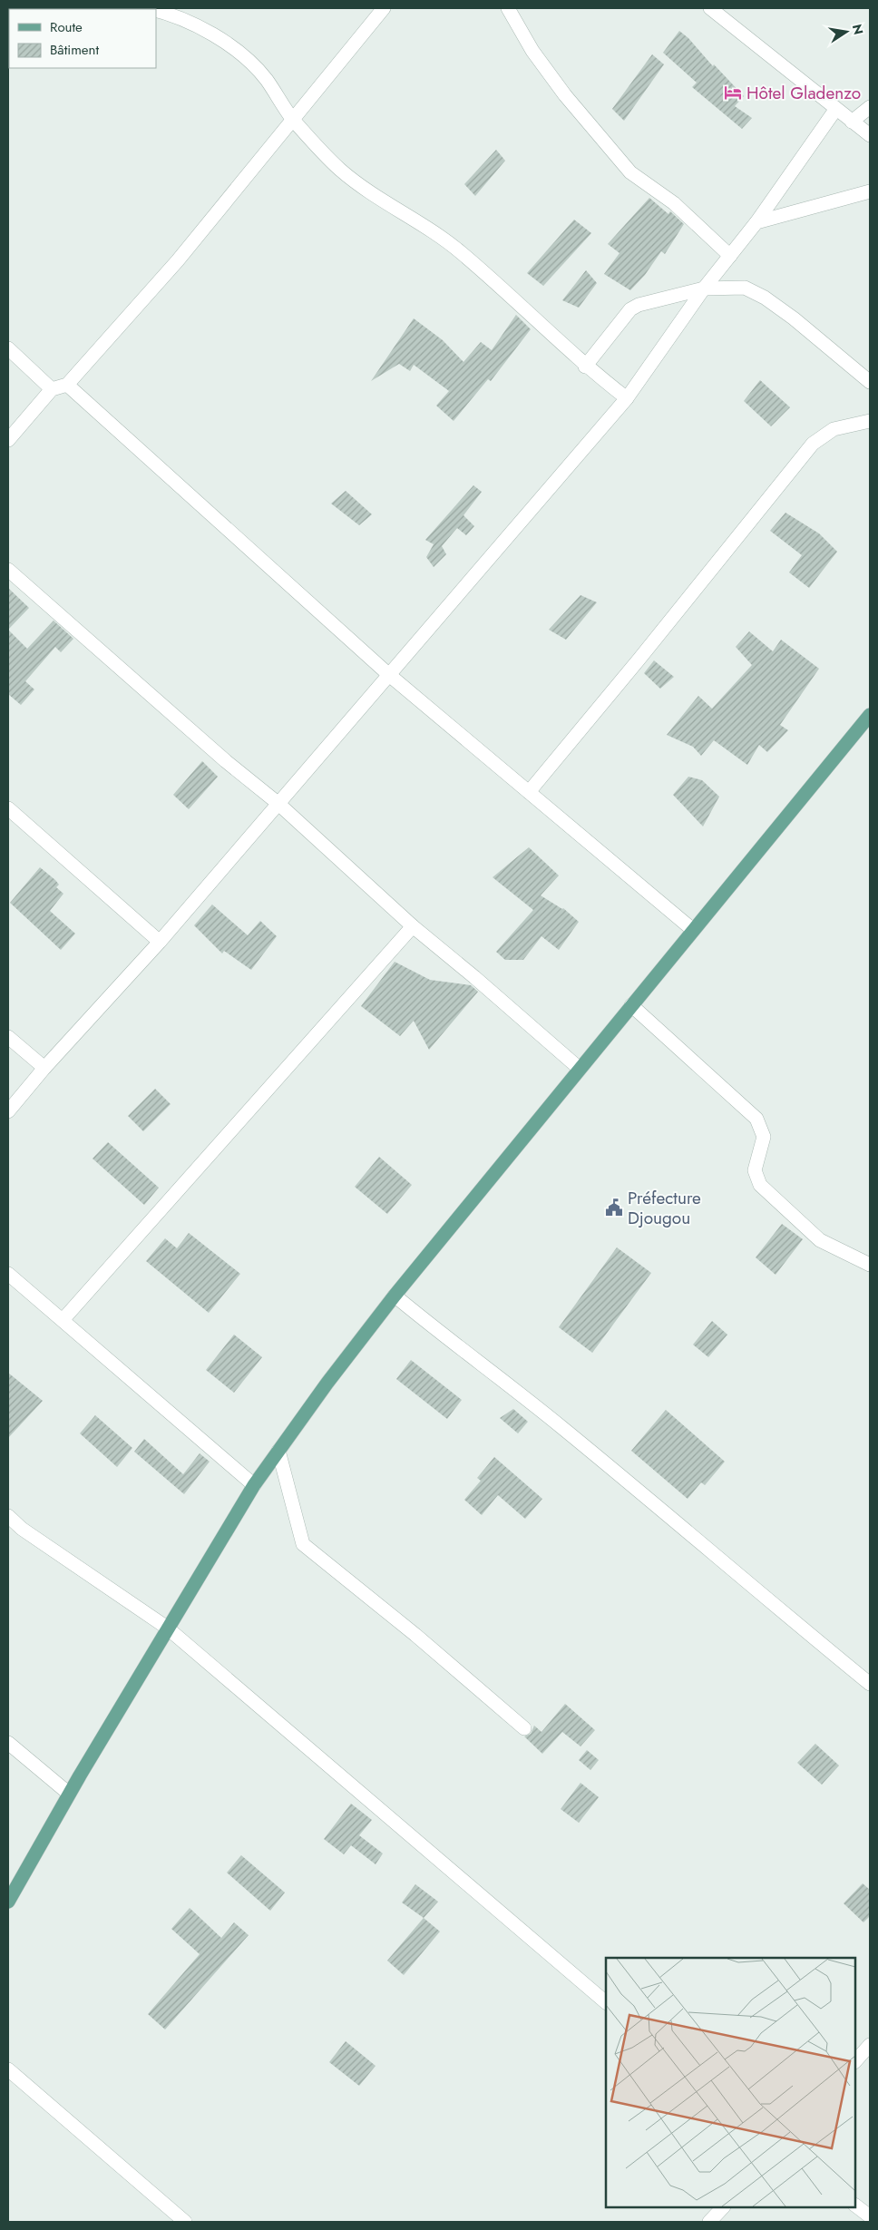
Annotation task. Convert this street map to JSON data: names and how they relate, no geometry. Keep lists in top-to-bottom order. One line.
{"places":{"hotel":["Hôtel Gladenzo"],"public building":["Préfecture Djougou"]},"legend":["Route","Bâtiment"],"north":"right"}
